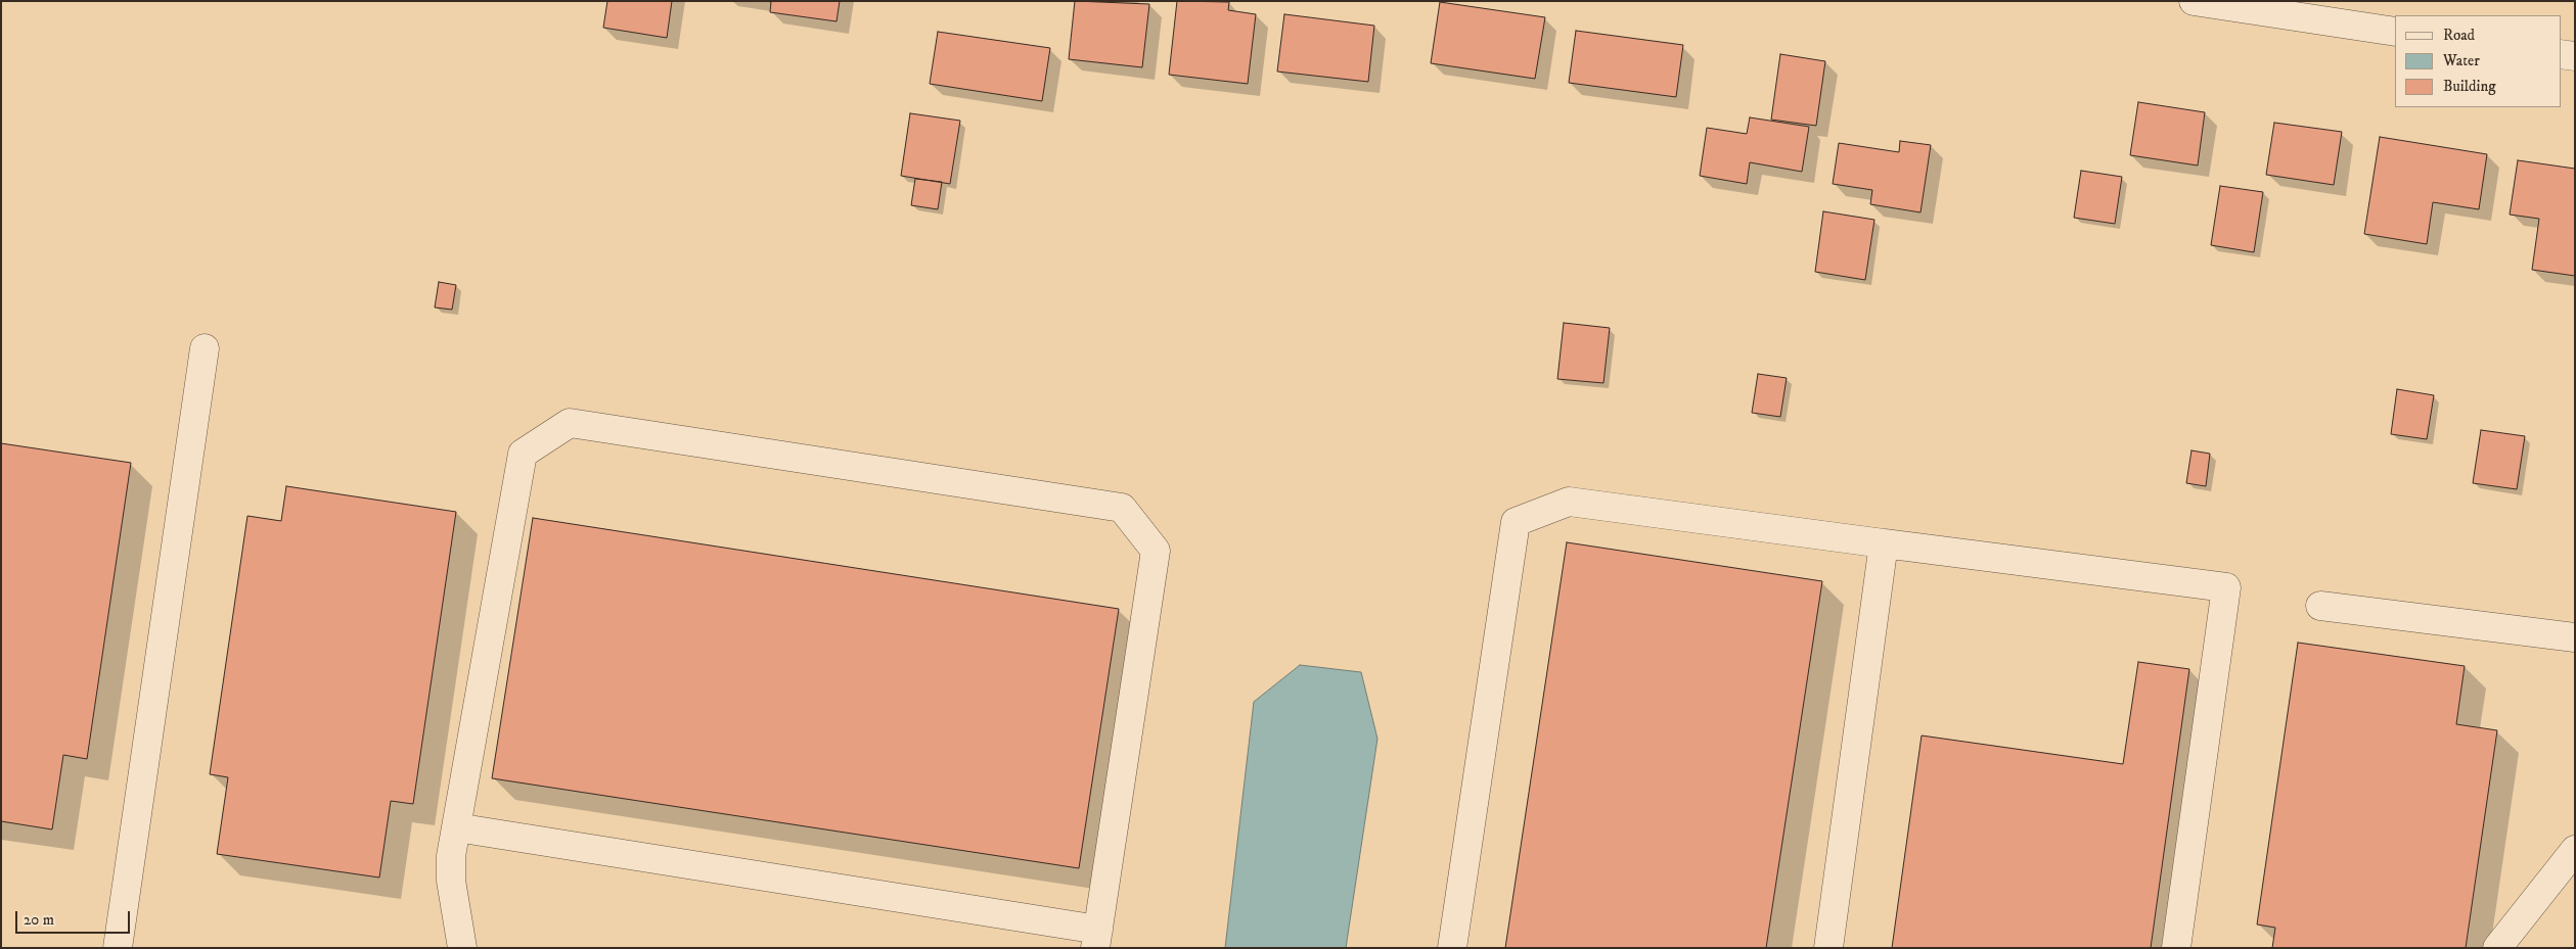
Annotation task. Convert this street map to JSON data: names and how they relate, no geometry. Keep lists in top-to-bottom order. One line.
{"legend":["Road","Water","Building"],"scale_bar":"20 m"}
